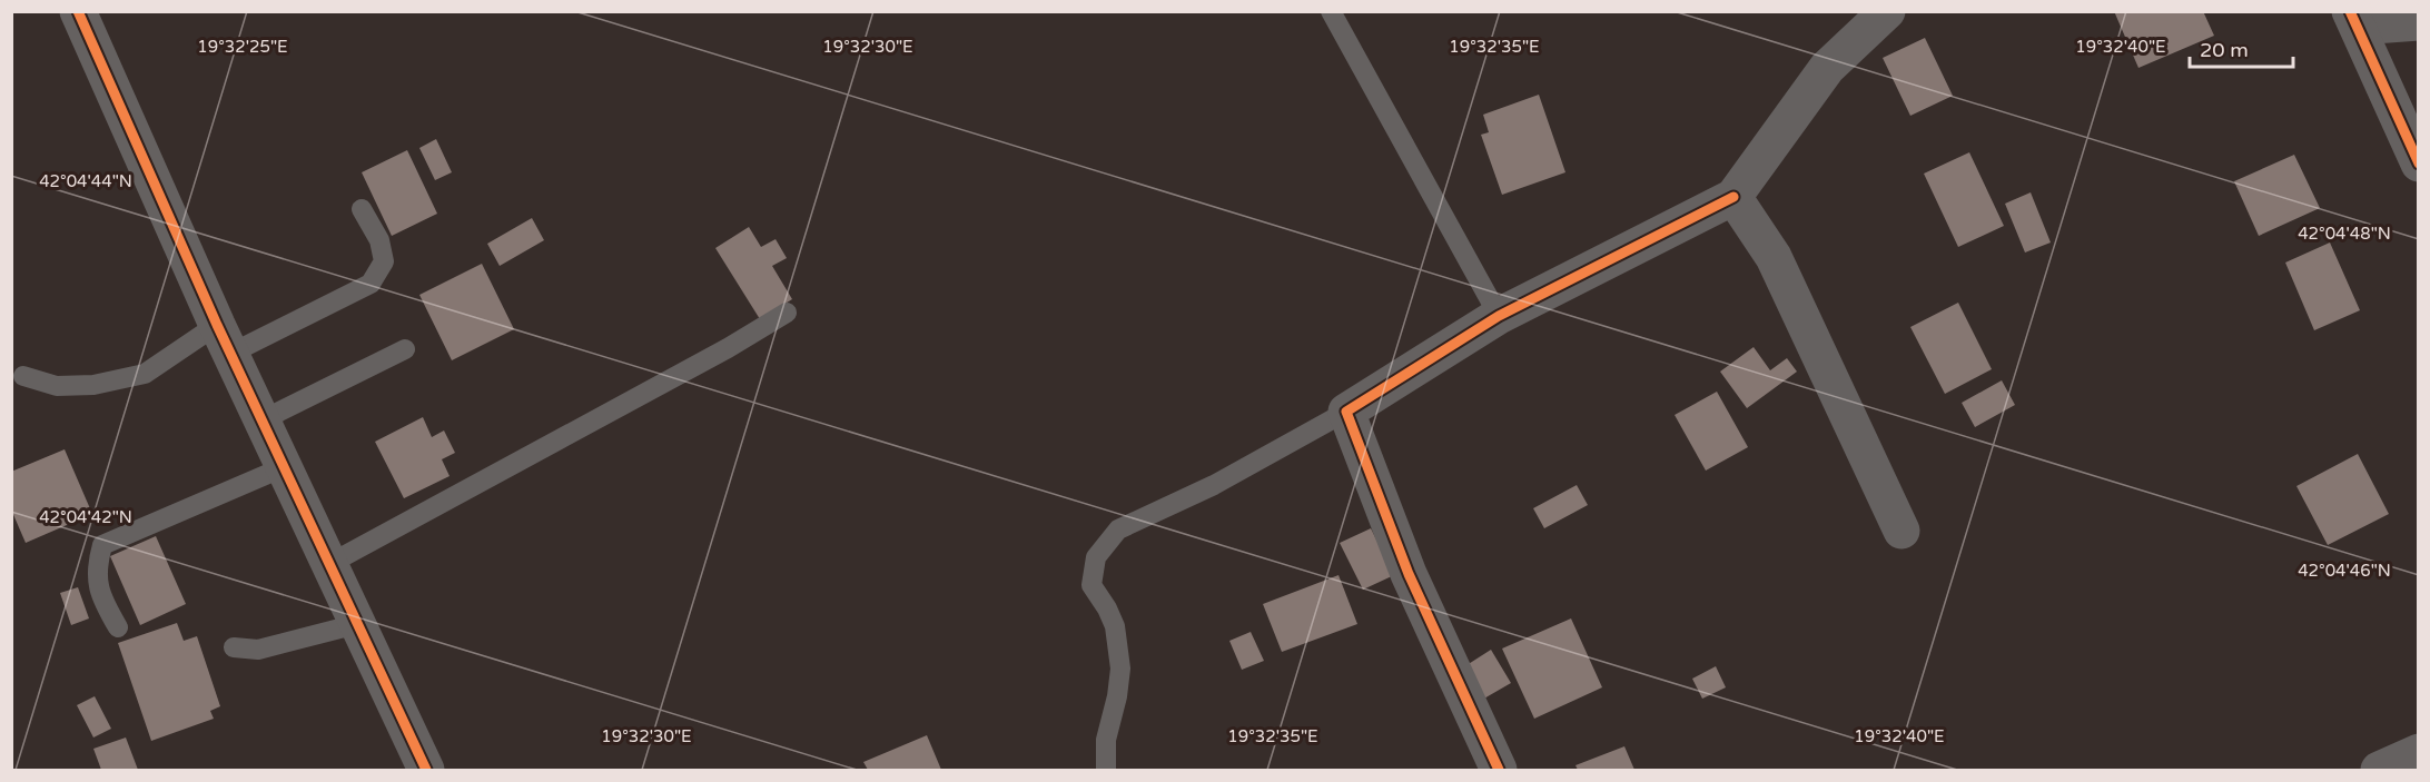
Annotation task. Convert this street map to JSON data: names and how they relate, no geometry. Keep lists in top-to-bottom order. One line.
{"scale_bar":"20 m","coordinates":["19°32'25\"E","19°32'30\"E","19°32'35\"E","19°32'40\"E","42°04'44\"N","42°04'48\"N","42°04'42\"N","42°04'46\"N"]}
